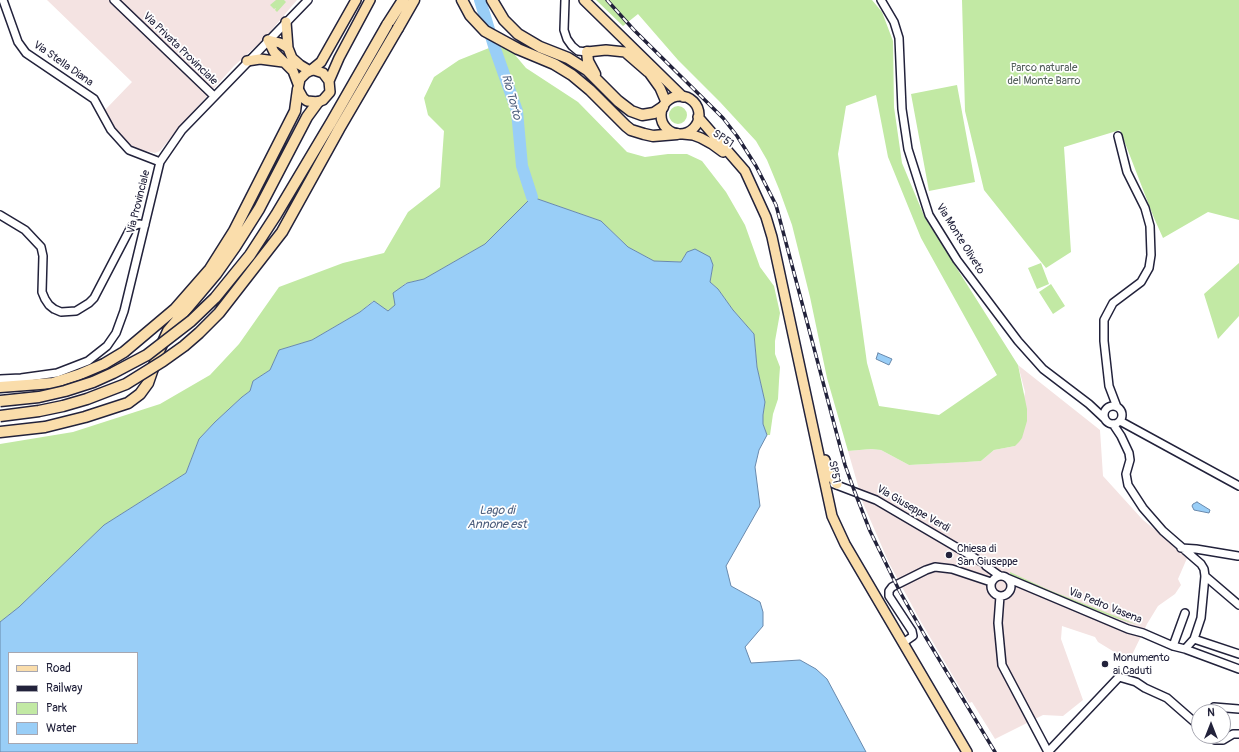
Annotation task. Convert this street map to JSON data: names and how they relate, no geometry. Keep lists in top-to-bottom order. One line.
{"streets":{"main road":["SP51"],"street":["Via Privata Provinciale","Via Stella Diana","Via Provinciale","Via Monte Oliveto","Via Giuseppe Verdi","Via Pedro Vasena"]},"crossings":[["Via Privata Provinciale","Via Provinciale"],["Via Stella Diana","Via Provinciale"],["SP51","Via Giuseppe Verdi"],["SP51","Via Pedro Vasena"],["Via Giuseppe Verdi","Via Pedro Vasena"]],"water":["Rio Torto","Lago di Annone est"],"parks":["Parco naturale del Monte Barro"],"places":["Chiesa di San Giuseppe","Monumento ai Caduti"],"legend":["Road","Railway","Park","Water"],"north":"top"}
